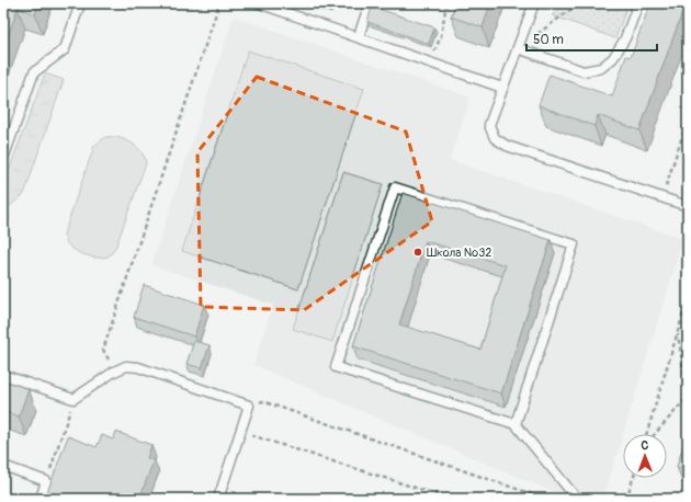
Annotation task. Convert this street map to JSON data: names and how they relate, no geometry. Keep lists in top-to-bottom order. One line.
{"places":["Школа №32"],"scale_bar":"50 m","north":"top"}
